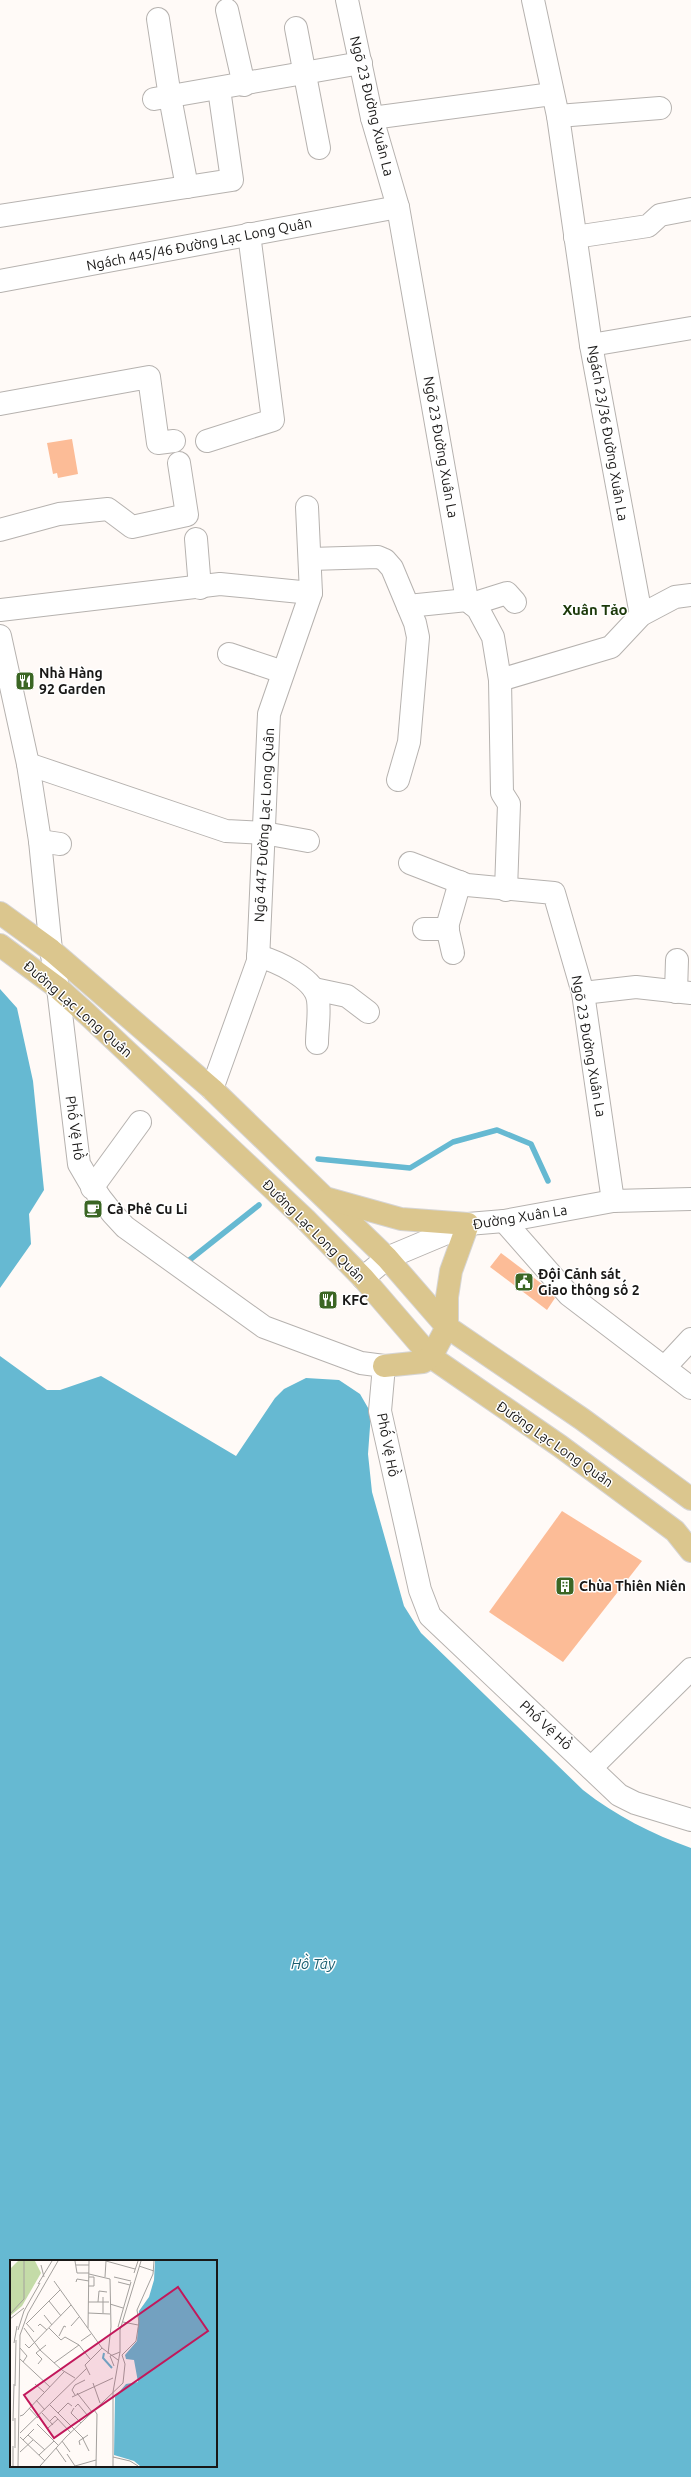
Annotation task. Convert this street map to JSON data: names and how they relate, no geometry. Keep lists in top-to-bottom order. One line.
{"streets":{"main road":["Đường Lạc Long Quân"],"street":["Ngõ 23 Đường Xuân La","Ngách 445/46 Đường Lạc Long Quân","Ngách 23/36 Đường Xuân La","Ngõ 447 Đường Lạc Long Quân","Phố Vệ Hồ","Đường Xuân La"]},"crossings":[["Ngõ 23 Đường Xuân La","Ngách 445/46 Đường Lạc Long Quân"],["Ngõ 23 Đường Xuân La","Đường Xuân La"],["Ngõ 447 Đường Lạc Long Quân","Đường Lạc Long Quân"],["Đường Lạc Long Quân","Phố Vệ Hồ"],["Đường Lạc Long Quân","Đường Xuân La"]],"districts":["Xuân Tảo"],"water":["Hồ Tây"],"places":{"restaurant":["Nhà Hàng 92 Garden","KFC"],"cafe":["Cà Phê Cu Li"],"public building":["Đội Cảnh sát Giao thông số 2"],"building":["Chùa Thiên Niên"]}}
